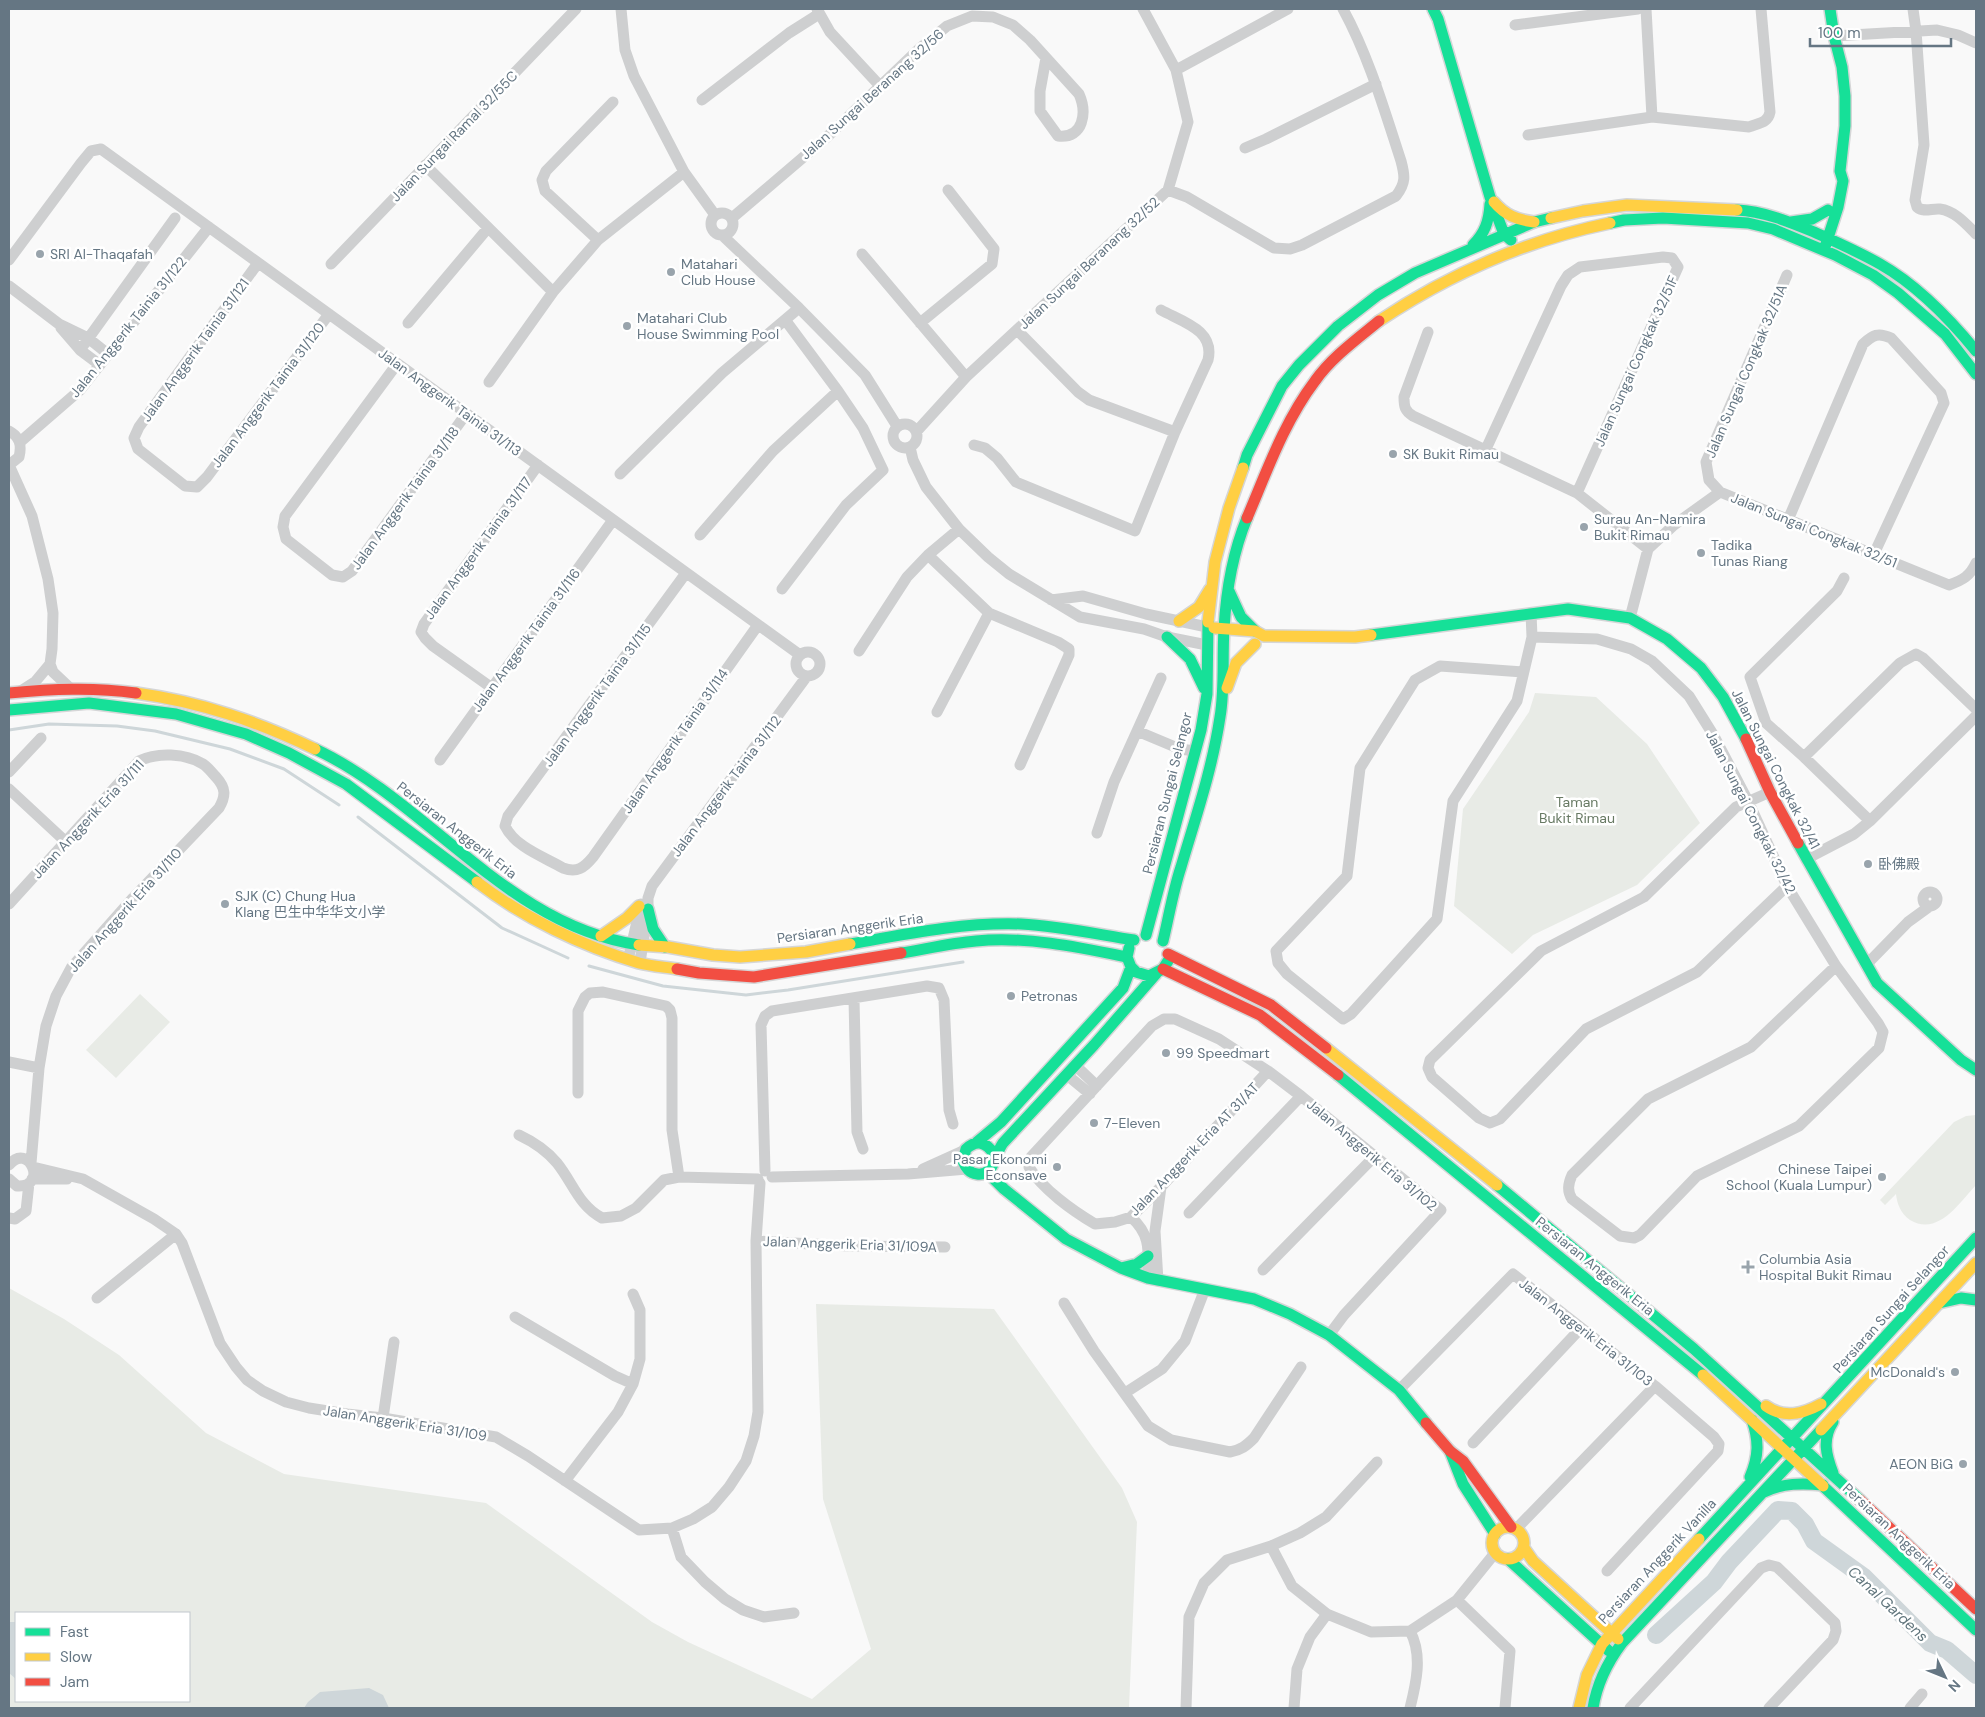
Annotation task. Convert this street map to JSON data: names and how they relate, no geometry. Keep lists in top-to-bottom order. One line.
{"streets":{"main road":["Jalan Sungai Congkak 32/41","Persiaran Sungai Selangor","Persiaran Anggerik Eria","Persiaran Anggerik Vanilla"],"street":["Jalan Sungai Beranang 32/56","Jalan Sungai Ramal 32/55C","Jalan Sungai Beranang 32/52","Jalan Anggerik Tainia 31/122","Jalan Anggerik Tainia 31/121","Jalan Sungai Congkak 32/51F","Jalan Sungai Congkak 32/51A","Jalan Anggerik Tainia 31/120","Jalan Anggerik Tainia 31/113","Jalan Anggerik Tainia 31/118","Jalan Sungai Congkak 32/51","Jalan Anggerik Tainia 31/117","Jalan Anggerik Tainia 31/116","Jalan Anggerik Tainia 31/115","Jalan Anggerik Tainia 31/114","Jalan Anggerik Tainia 31/112","Jalan Sungai Congkak 32/42","Jalan Anggerik Eria 31/111","Jalan Anggerik Eria 31/110","Jalan Anggerik Eria AT 31/AT","Jalan Anggerik Eria 31/102","Jalan Anggerik Eria 31/109A","Jalan Anggerik Eria 31/103","Jalan Anggerik Eria 31/109"]},"crossings":[["Jalan Anggerik Tainia 31/122","Jalan Anggerik Tainia 31/113"],["Jalan Anggerik Tainia 31/121","Jalan Anggerik Tainia 31/120"],["Jalan Anggerik Tainia 31/121","Jalan Anggerik Tainia 31/113"],["Jalan Sungai Congkak 32/51A","Jalan Sungai Congkak 32/51"],["Jalan Anggerik Tainia 31/120","Jalan Anggerik Tainia 31/113"],["Jalan Anggerik Tainia 31/113","Jalan Anggerik Tainia 31/118"],["Jalan Anggerik Tainia 31/113","Jalan Anggerik Tainia 31/117"],["Jalan Anggerik Tainia 31/113","Jalan Anggerik Tainia 31/116"],["Jalan Anggerik Tainia 31/113","Jalan Anggerik Tainia 31/115"],["Jalan Anggerik Tainia 31/113","Jalan Anggerik Tainia 31/114"],["Jalan Anggerik Tainia 31/113","Jalan Anggerik Tainia 31/112"],["Jalan Anggerik Tainia 31/117","Jalan Anggerik Tainia 31/116"],["Jalan Anggerik Tainia 31/115","Jalan Anggerik Tainia 31/114"],["Jalan Sungai Congkak 32/41","Persiaran Sungai Selangor"],["Jalan Anggerik Tainia 31/112","Persiaran Anggerik Eria"],["Persiaran Sungai Selangor","Persiaran Anggerik Eria"],["Persiaran Sungai Selangor","Persiaran Anggerik Vanilla"],["Jalan Anggerik Eria 31/111","Jalan Anggerik Eria 31/110"],["Persiaran Anggerik Eria","Persiaran Anggerik Vanilla"],["Jalan Anggerik Eria 31/110","Jalan Anggerik Eria 31/109"],["Jalan Anggerik Eria AT 31/AT","Jalan Anggerik Eria 31/102"],["Jalan Anggerik Eria 31/109A","Jalan Anggerik Eria 31/109"]],"water":["Canal Gardens"],"parks":["Taman Bukit Rimau"],"places":{"other":["SRI Al-Thaqafah","Matahari Club House","Matahari Club House Swimming Pool","SK Bukit Rimau","Surau An-Namira Bukit Rimau","Tadika Tunas Riang","卧佛殿","SJK (C) Chung Hua Klang 巴生中华华文小学","Petronas","99 Speedmart","7-Eleven","Pasar Ekonomi Econsave","Chinese Taipei School (Kuala Lumpur)","McDonald's","AEON BiG"],"health":["Columbia Asia Hospital Bukit Rimau"]},"legend":["Fast","Slow","Jam"],"scale_bar":"100 m","north":"bottom right"}
